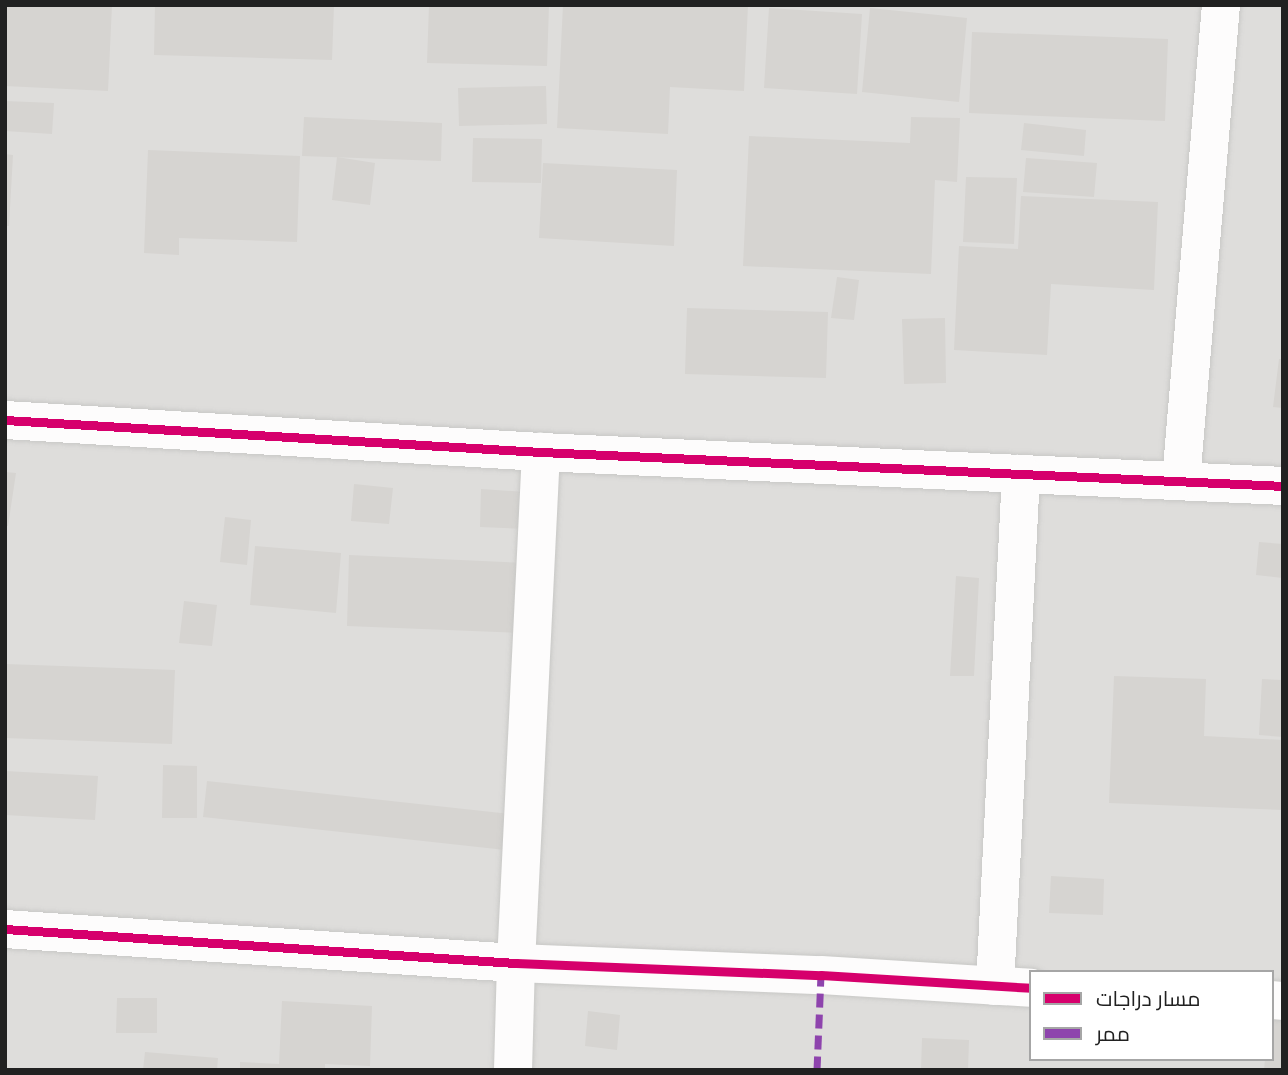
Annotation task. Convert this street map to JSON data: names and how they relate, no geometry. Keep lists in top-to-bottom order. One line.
{"legend":["مسار دراجات","ممر"]}
